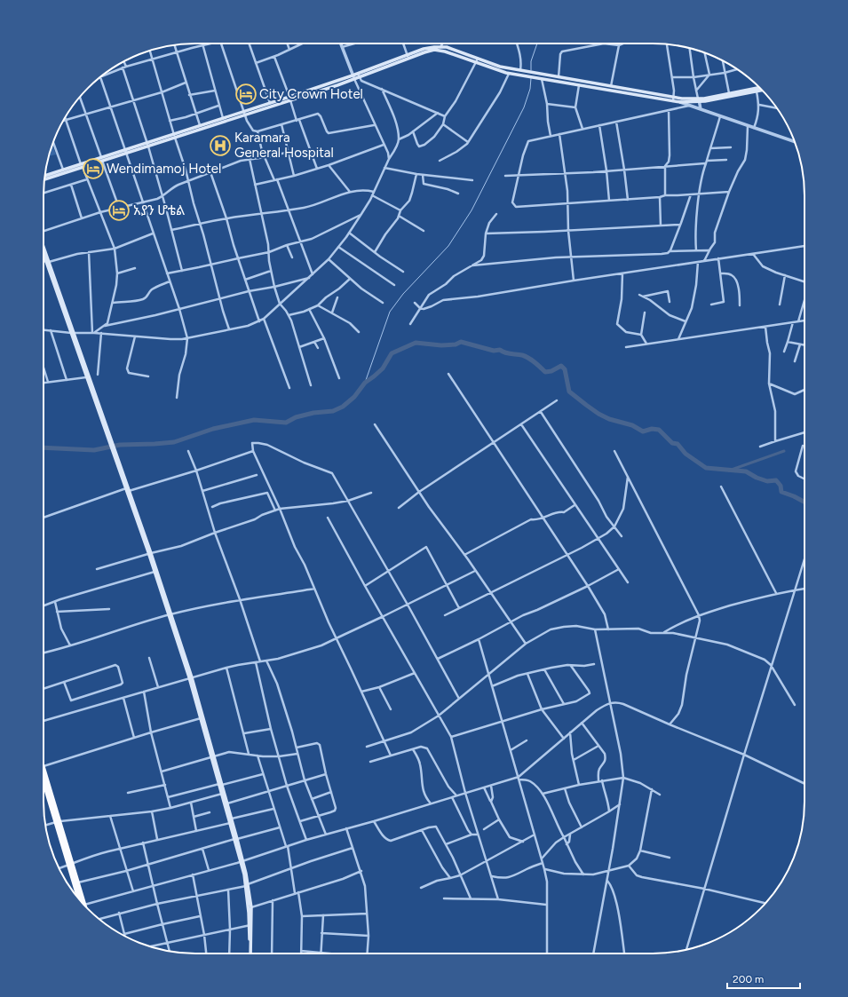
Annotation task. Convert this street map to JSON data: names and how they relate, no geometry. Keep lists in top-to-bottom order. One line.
{"places":{"hotel":["City Crown Hotel","Wendimamoj Hotel","አያን ሆቴል"],"hospital":["Karamara General Hospital"]},"scale_bar":"200 m"}
